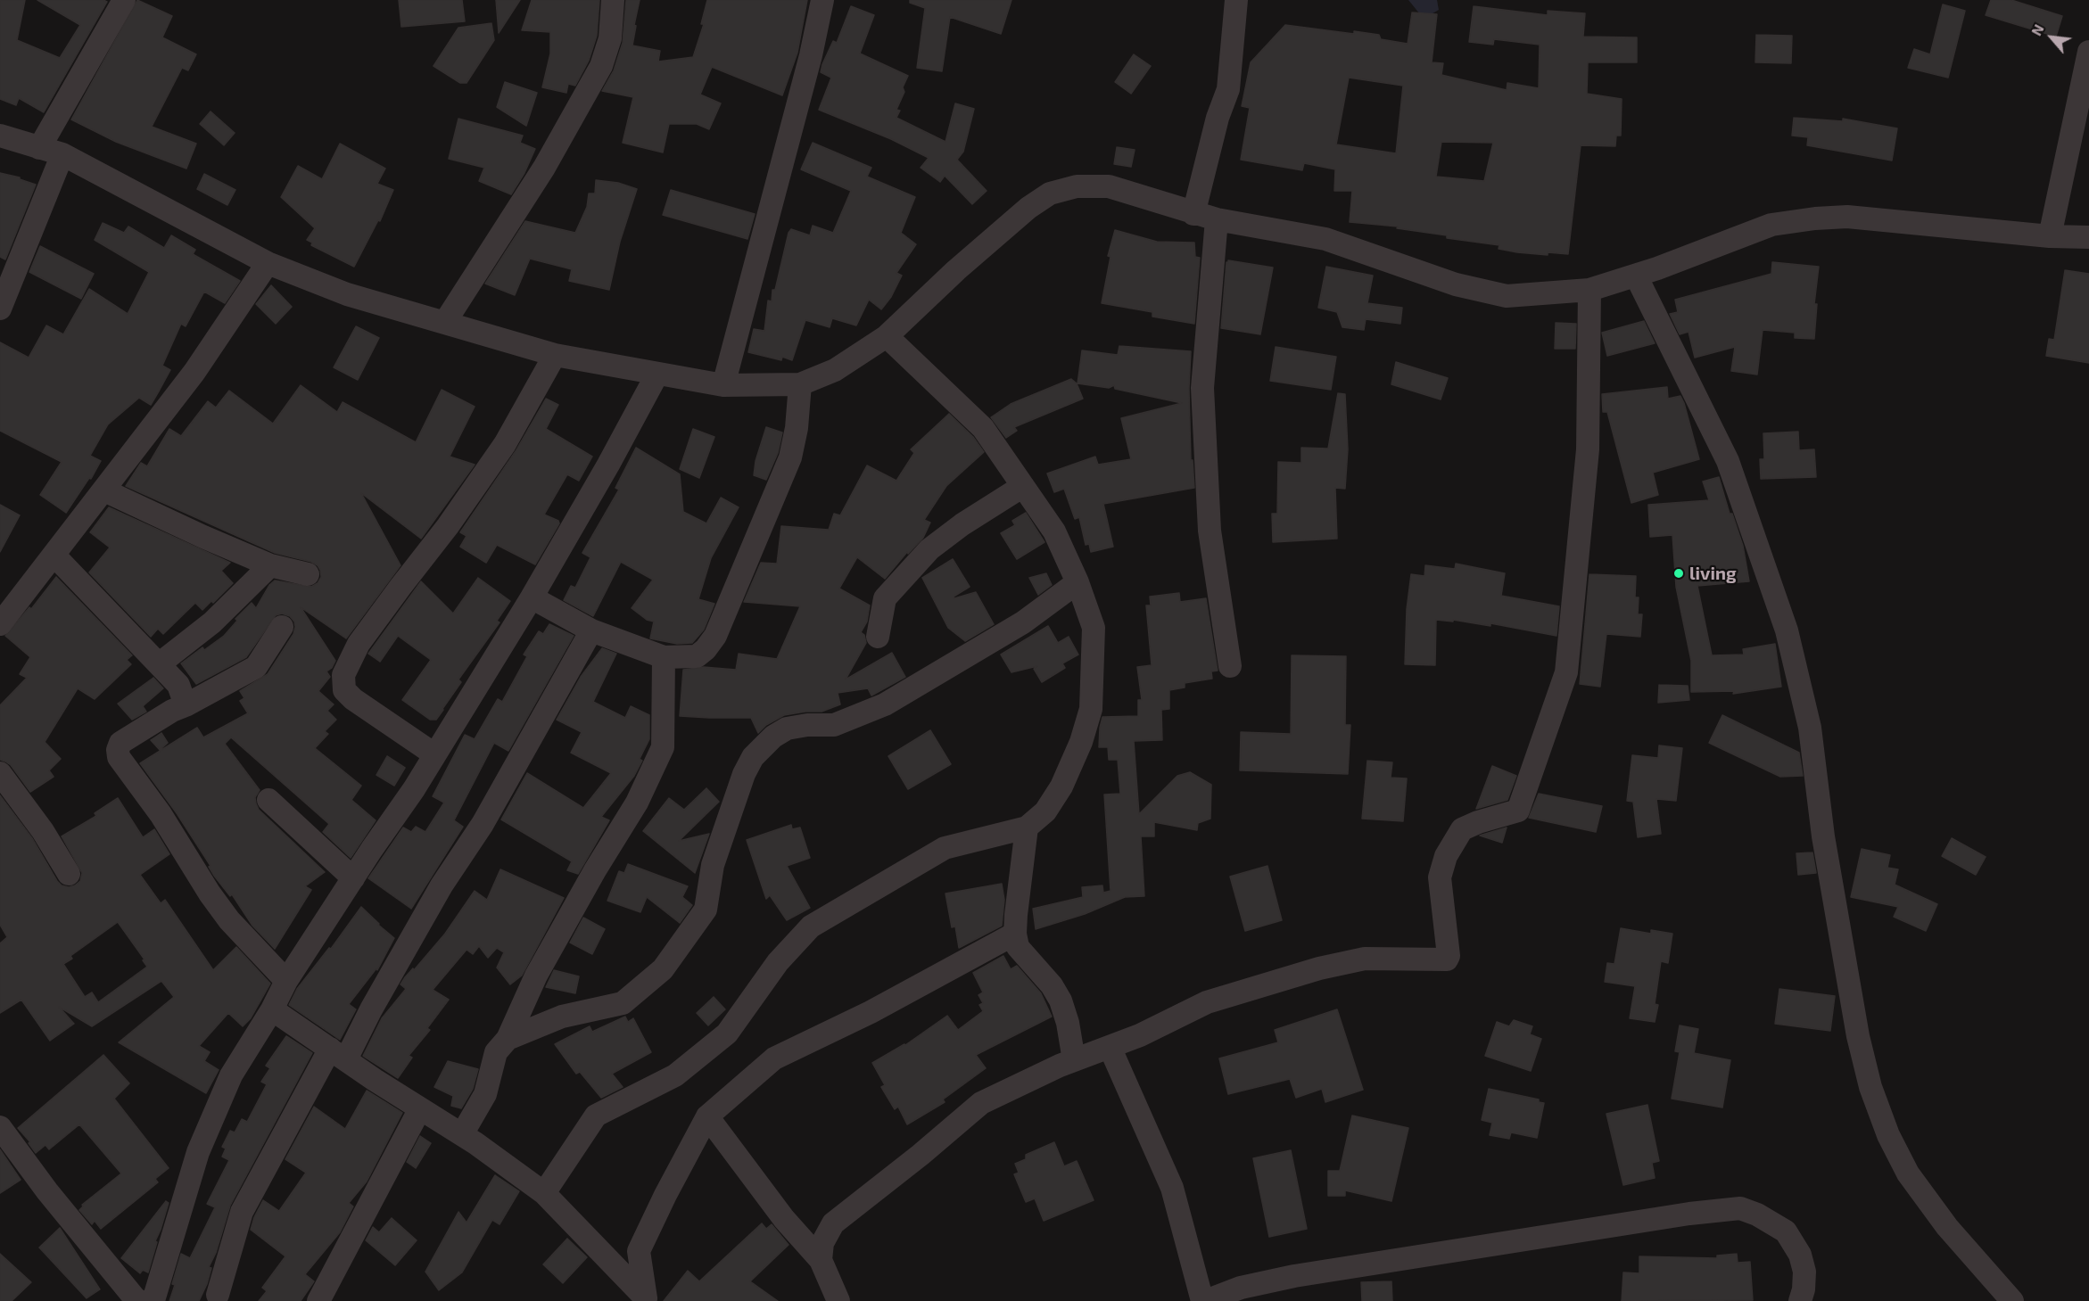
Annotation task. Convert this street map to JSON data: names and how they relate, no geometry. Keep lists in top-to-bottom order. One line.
{"places":["living"],"north":"top left"}
